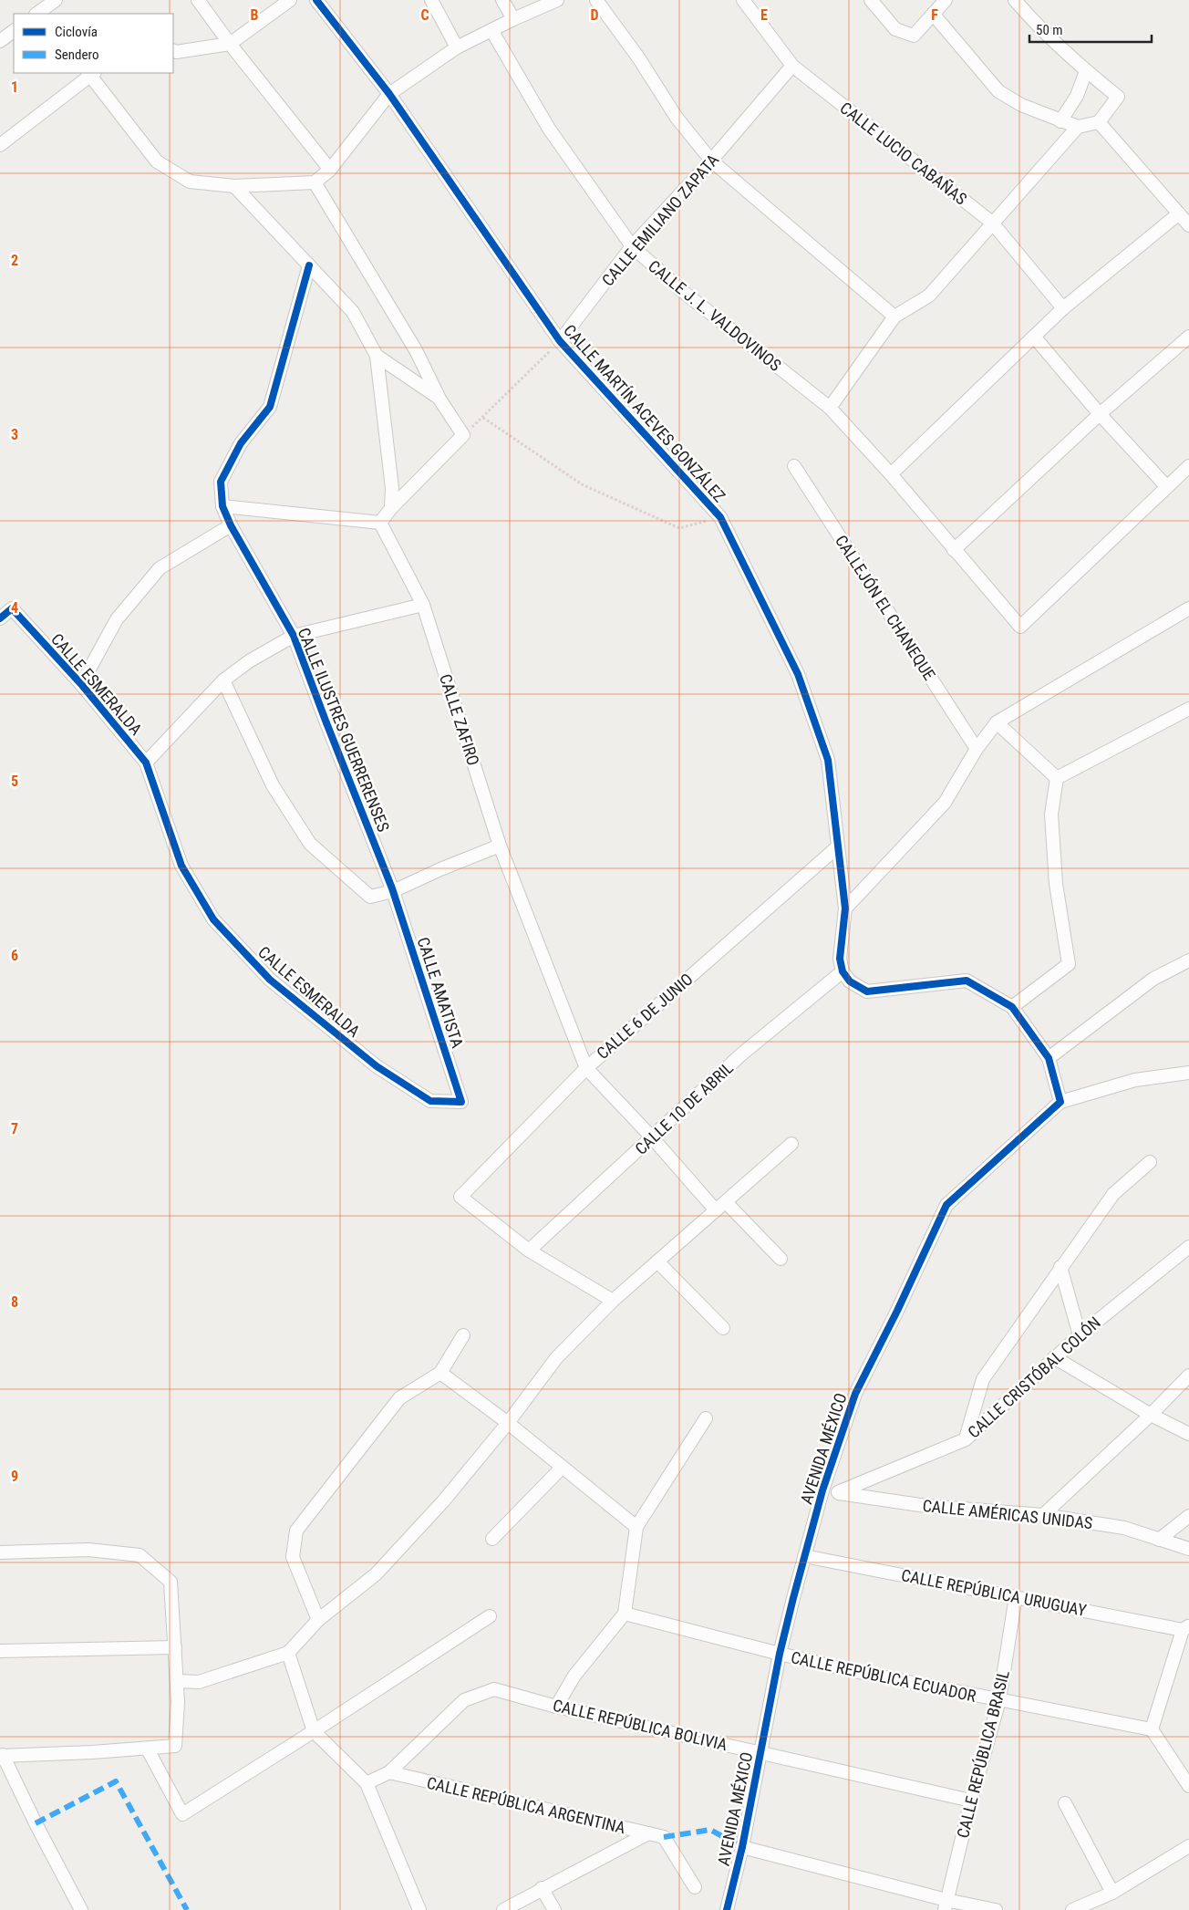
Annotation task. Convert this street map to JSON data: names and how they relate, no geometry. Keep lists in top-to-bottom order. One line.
{"streets":{"street":["CALLE LUCIO CABAÑAS","CALLE EMILIANO ZAPATA","CALLE J. L. VALDOVINOS","CALLE MARTÍN ACEVES GONZÁLEZ","CALLEJÓN EL CHANEQUE","CALLE ESMERALDA","CALLE ZAFIRO","CALLE ILUSTRES GUERRERENSES","CALLE AMATISTA","CALLE 6 DE JUNIO","CALLE 10 DE ABRIL","CALLE CRISTÓBAL COLÓN","AVENIDA MÉXICO","CALLE AMÉRICAS UNIDAS","CALLE REPÚBLICA URUGUAY","CALLE REPÚBLICA ECUADOR","CALLE REPÚBLICA BOLIVIA","CALLE REPÚBLICA BRASIL","CALLE REPÚBLICA ARGENTINA"]},"crossings":[["CALLE LUCIO CABAÑAS","CALLE EMILIANO ZAPATA"],["CALLE EMILIANO ZAPATA","CALLE J. L. VALDOVINOS"],["CALLE EMILIANO ZAPATA","CALLE MARTÍN ACEVES GONZÁLEZ"],["CALLE MARTÍN ACEVES GONZÁLEZ","CALLE 6 DE JUNIO"],["CALLE MARTÍN ACEVES GONZÁLEZ","CALLE 10 DE ABRIL"],["CALLE ESMERALDA","CALLE AMATISTA"],["CALLE ZAFIRO","CALLE 6 DE JUNIO"],["CALLE ILUSTRES GUERRERENSES","CALLE AMATISTA"],["CALLE 6 DE JUNIO","CALLE 10 DE ABRIL"],["CALLE CRISTÓBAL COLÓN","CALLE AMÉRICAS UNIDAS"],["AVENIDA MÉXICO","CALLE AMÉRICAS UNIDAS"],["AVENIDA MÉXICO","CALLE REPÚBLICA URUGUAY"],["AVENIDA MÉXICO","CALLE REPÚBLICA ECUADOR"],["AVENIDA MÉXICO","CALLE REPÚBLICA BOLIVIA"],["CALLE REPÚBLICA URUGUAY","CALLE REPÚBLICA BRASIL"],["CALLE REPÚBLICA ECUADOR","CALLE REPÚBLICA BRASIL"],["CALLE REPÚBLICA BOLIVIA","CALLE REPÚBLICA BRASIL"],["CALLE REPÚBLICA BOLIVIA","CALLE REPÚBLICA ARGENTINA"]],"legend":["Ciclovía","Sendero"],"scale_bar":"50 m","grid":{"columns":["B","C","D","E","F"],"rows":["1","2","3","4","5","6","7","8","9"]}}
